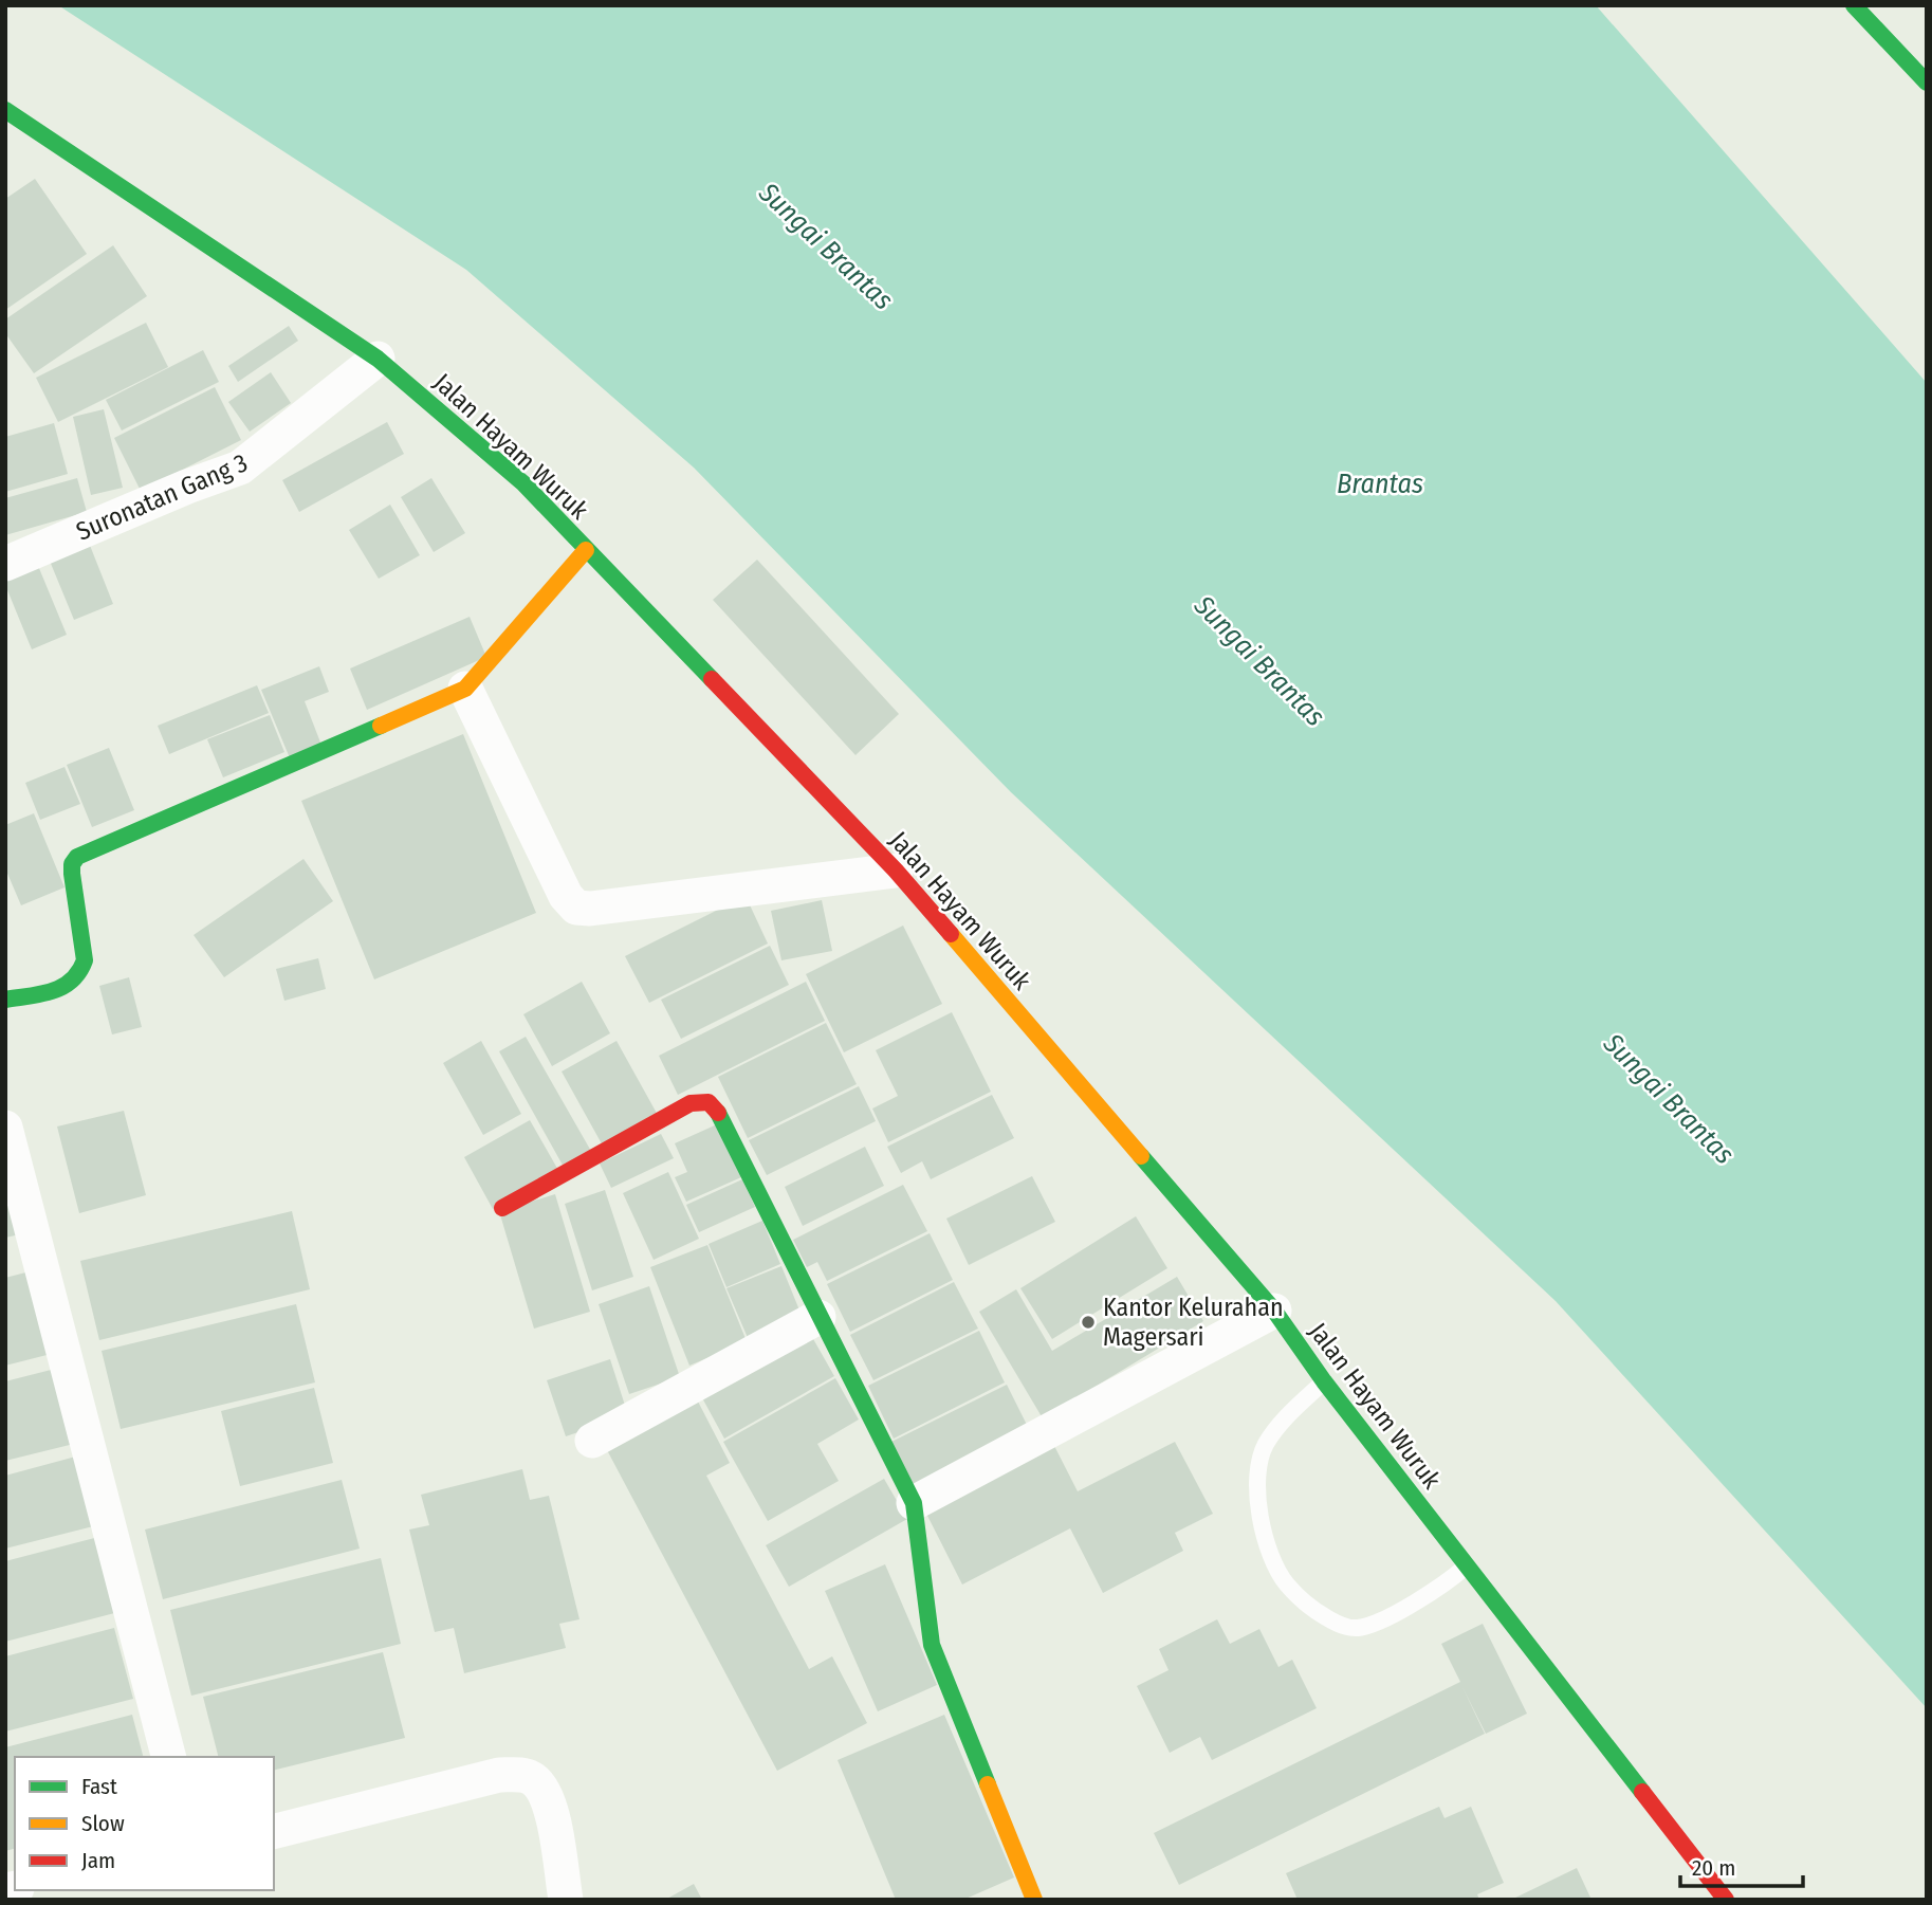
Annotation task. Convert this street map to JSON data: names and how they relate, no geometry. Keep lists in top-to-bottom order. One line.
{"streets":{"main road":["Jalan Hayam Wuruk"],"street":["Suronatan Gang 3"]},"crossings":[["Jalan Hayam Wuruk","Suronatan Gang 3"]],"water":["Sungai Brantas","Brantas"],"places":["Kantor Kelurahan Magersari"],"legend":["Fast","Slow","Jam"],"scale_bar":"20 m"}
